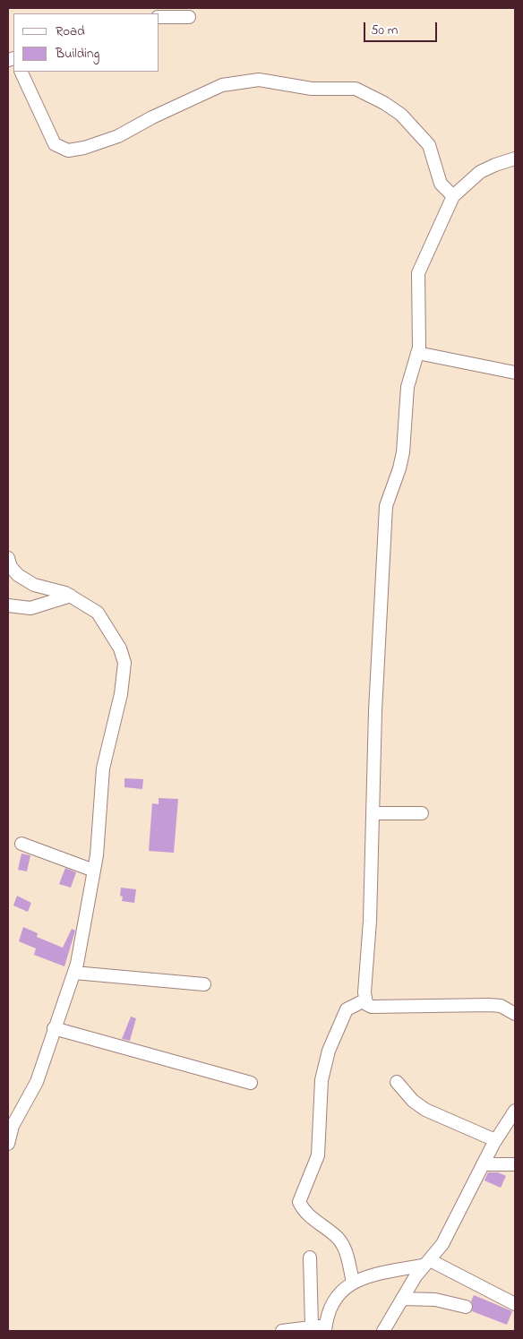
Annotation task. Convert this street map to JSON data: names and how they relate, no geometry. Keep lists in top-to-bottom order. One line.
{"legend":["Road","Building"],"scale_bar":"50 m"}
